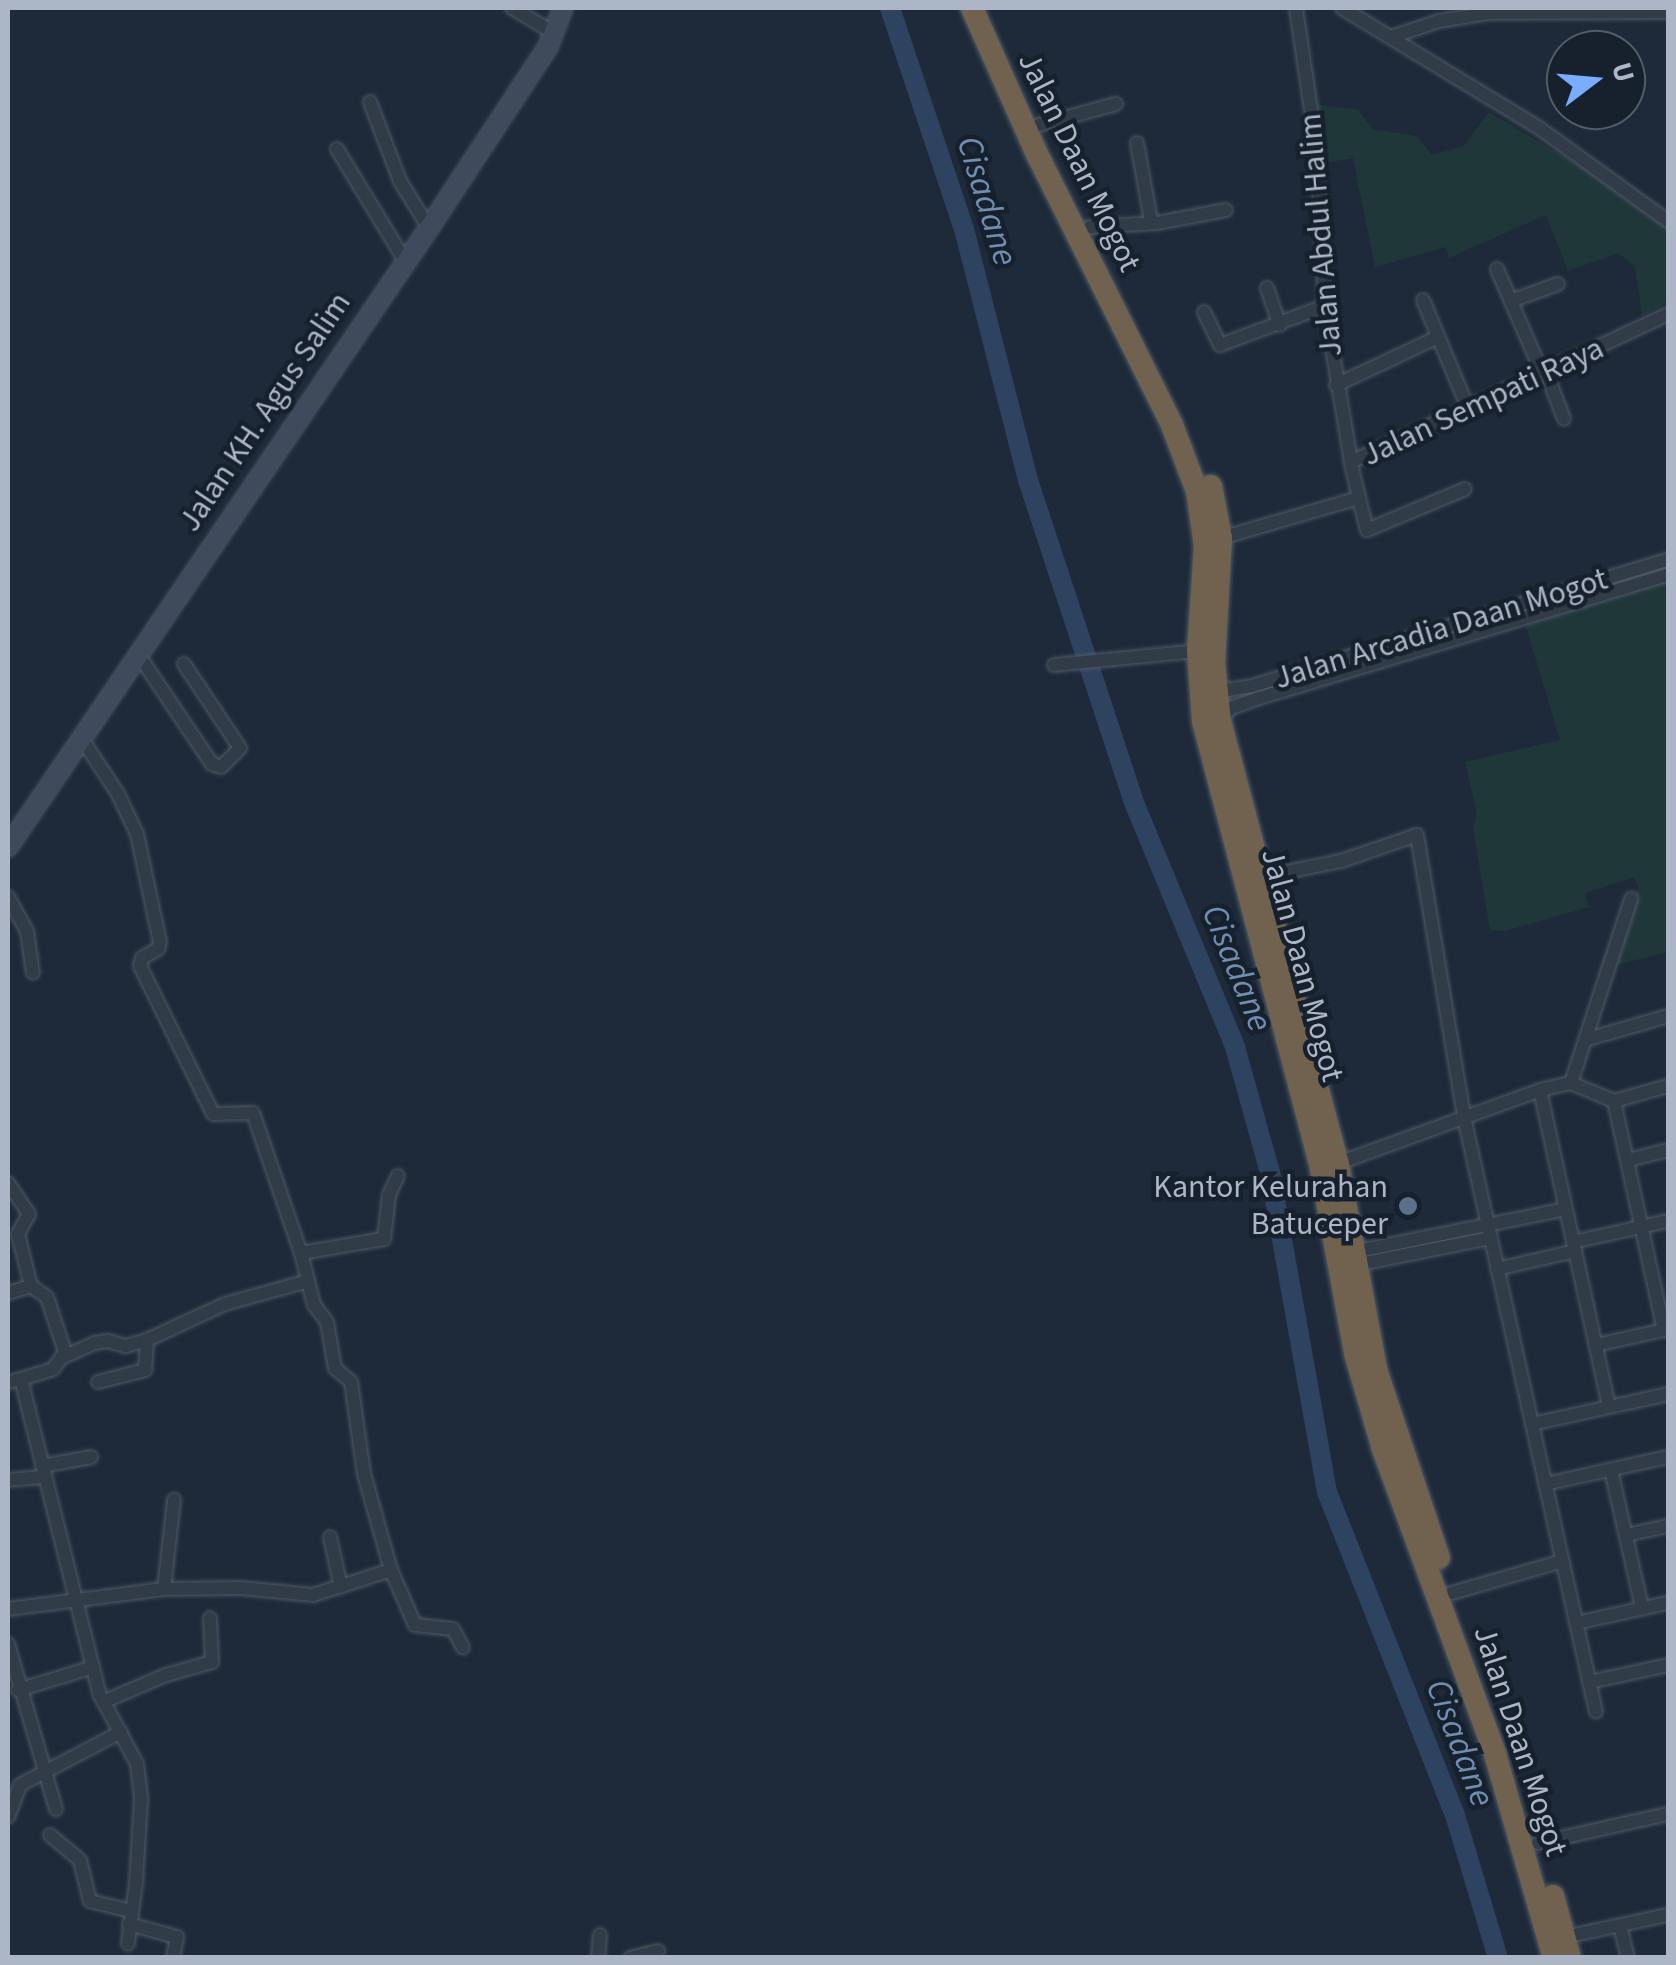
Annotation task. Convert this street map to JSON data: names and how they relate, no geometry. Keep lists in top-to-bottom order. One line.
{"streets":{"highway":["Jalan Daan Mogot"],"street":["Jalan Abdul Halim","Jalan Sempati Raya","Jalan KH. Agus Salim","Jalan Arcadia Daan Mogot"]},"crossings":[["Jalan Daan Mogot","Jalan Sempati Raya"],["Jalan Daan Mogot","Jalan Arcadia Daan Mogot"],["Jalan Abdul Halim","Jalan Sempati Raya"]],"water":["Cisadane"],"places":["Kantor Kelurahan Batuceper"],"north":"right"}
